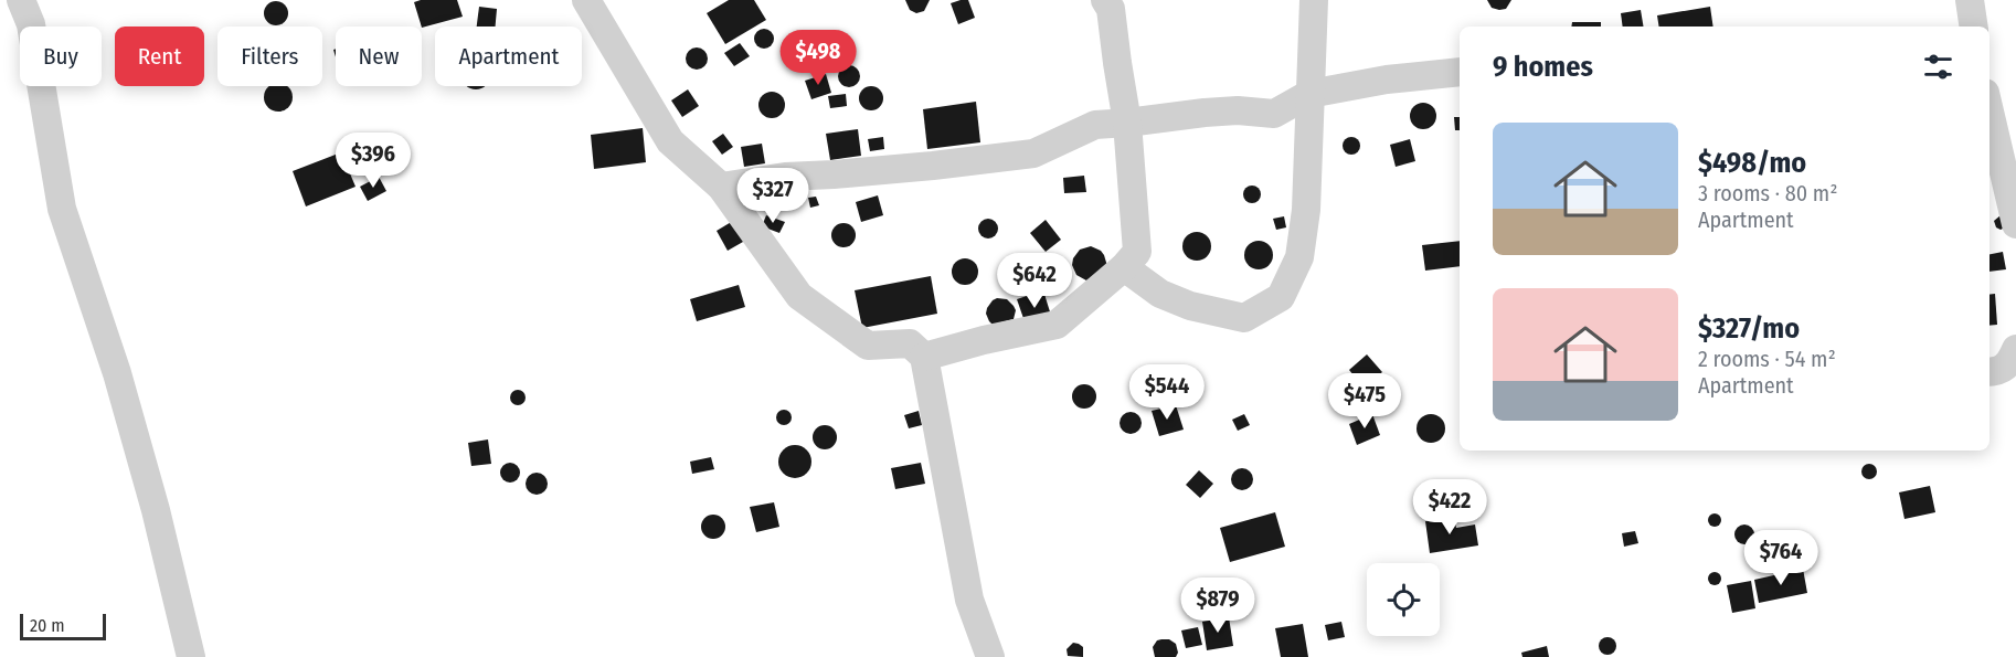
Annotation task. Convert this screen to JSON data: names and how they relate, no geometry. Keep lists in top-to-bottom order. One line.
{"scale_bar":"20 m","page":{"chip":["Buy","Rent","Filters","New","Apartment"],"heading":"9 homes","price":["$498","$396","$327","$642","$544","$475","$422","$764","$879"],"list":[{"name":"$498/mo","note":"3 rooms · 80 m² · Apartment"},{"name":"$327/mo","note":"2 rooms · 54 m² · Apartment"}],"scale":"20 m"}}
